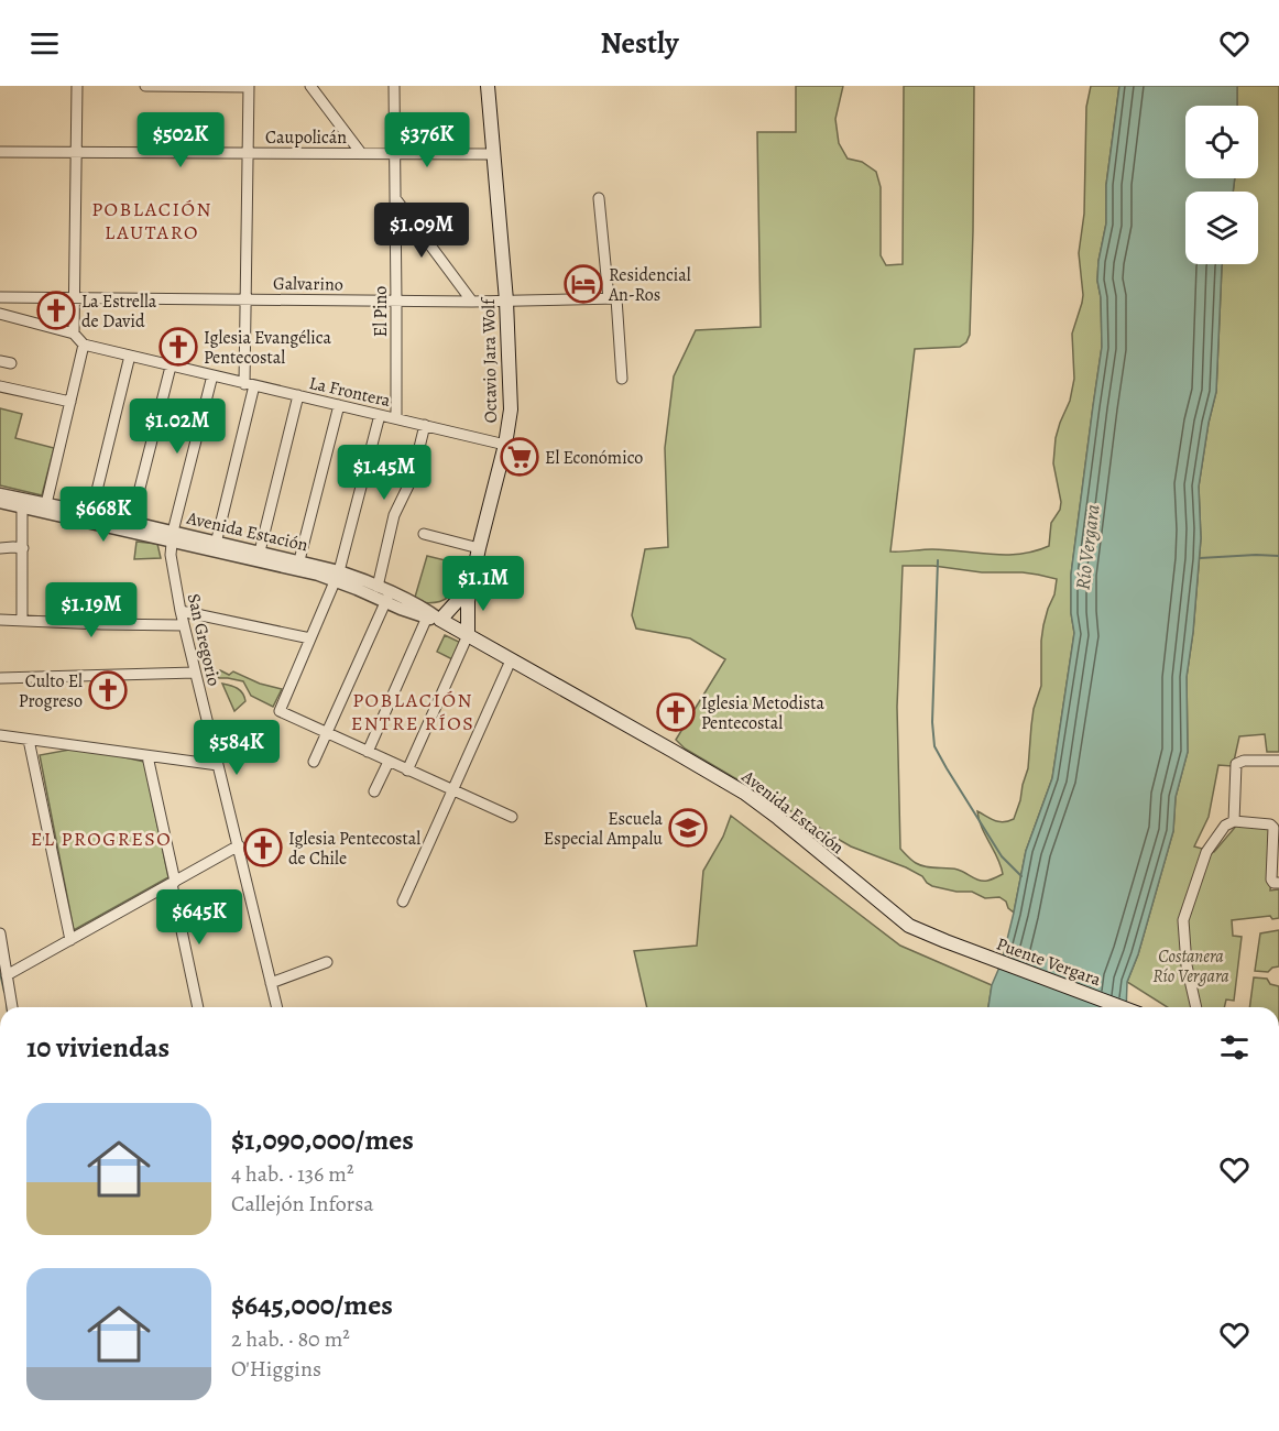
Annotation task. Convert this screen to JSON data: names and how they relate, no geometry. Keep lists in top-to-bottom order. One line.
{"streets":{"main road":["Octavio Jara Wolf","Avenida Estación","Puente Vergara"],"street":["Caupolicán","Galvarino","El Pino","La Frontera","San Gregorio"]},"crossings":[["Caupolicán","El Pino"],["Caupolicán","Octavio Jara Wolf"],["Galvarino","El Pino"],["Galvarino","Octavio Jara Wolf"],["El Pino","La Frontera"],["Octavio Jara Wolf","La Frontera"],["Octavio Jara Wolf","Avenida Estación"],["Avenida Estación","San Gregorio"],["Avenida Estación","Puente Vergara"]],"districts":["POBLACIÓN LAUTARO","POBLACIÓN ENTRE RÍOS","EL PROGRESO"],"water":["Río Vergara"],"parks":["Costanera Río Vergara"],"places":{"hotel":["Residencial An-Ros"],"church":["La Estrella de David","Iglesia Evangélica Pentecostal","Culto El Progreso","Iglesia Metodista Pentecostal","Iglesia Pentecostal de Chile"],"supermarket":["El Económico"],"school or university":["Escuela Especial Ampalu"]},"page":{"header":"Nestly","price":["$502K","$376K","$1.09M","$1.02M","$1.45M","$668K","$1.1M","$1.19M","$584K","$645K"],"heading":"10 viviendas","list":[{"name":"$1,090,000/mes","note":"4 hab. · 136 m² · Callejón Inforsa"},{"name":"$645,000/mes","note":"2 hab. · 80 m² · O'Higgins"}]}}
